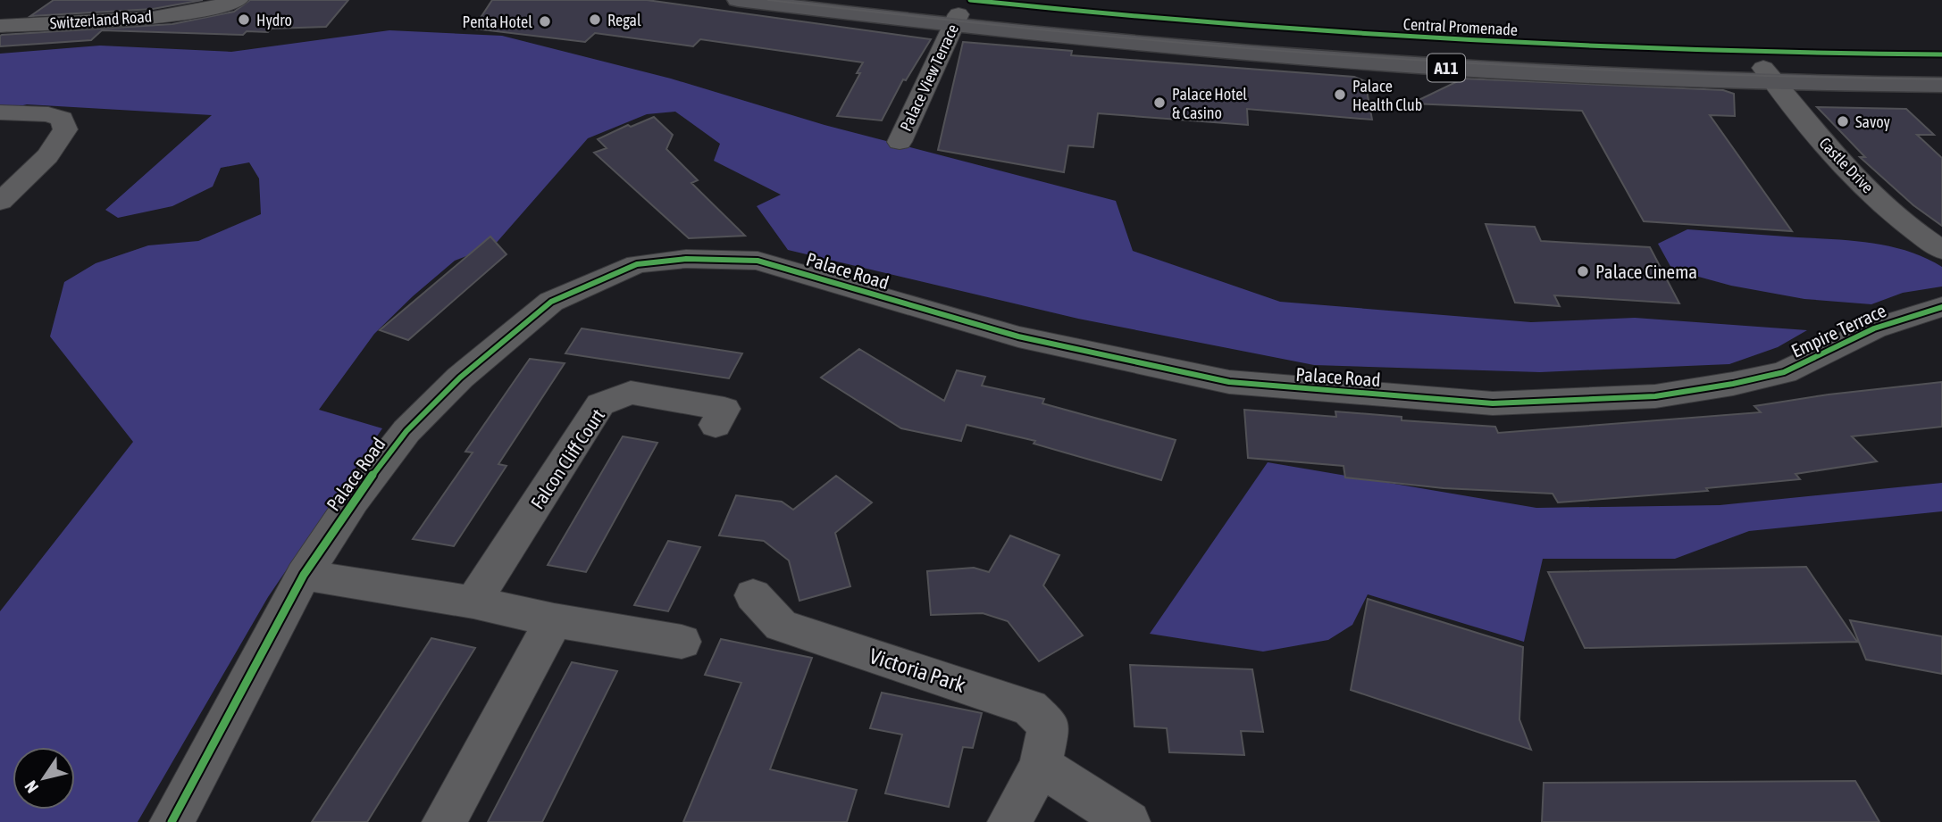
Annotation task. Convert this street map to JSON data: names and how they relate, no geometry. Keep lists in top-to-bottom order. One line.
{"streets":{"main road":["A11"],"street":["Switzerland Road","Palace View Terrace","Castle Drive","Palace Road","Empire Terrace","Falcon Cliff Court","Victoria Park"],"cycle path":["Central Promenade"]},"crossings":[["A11","Palace View Terrace"],["A11","Castle Drive"],["Palace Road","Empire Terrace"]],"places":["Hydro","Regal","Penta Hotel","Palace Health Club","Palace Hotel & Casino","Savoy","Palace Cinema"],"north":"bottom left"}
